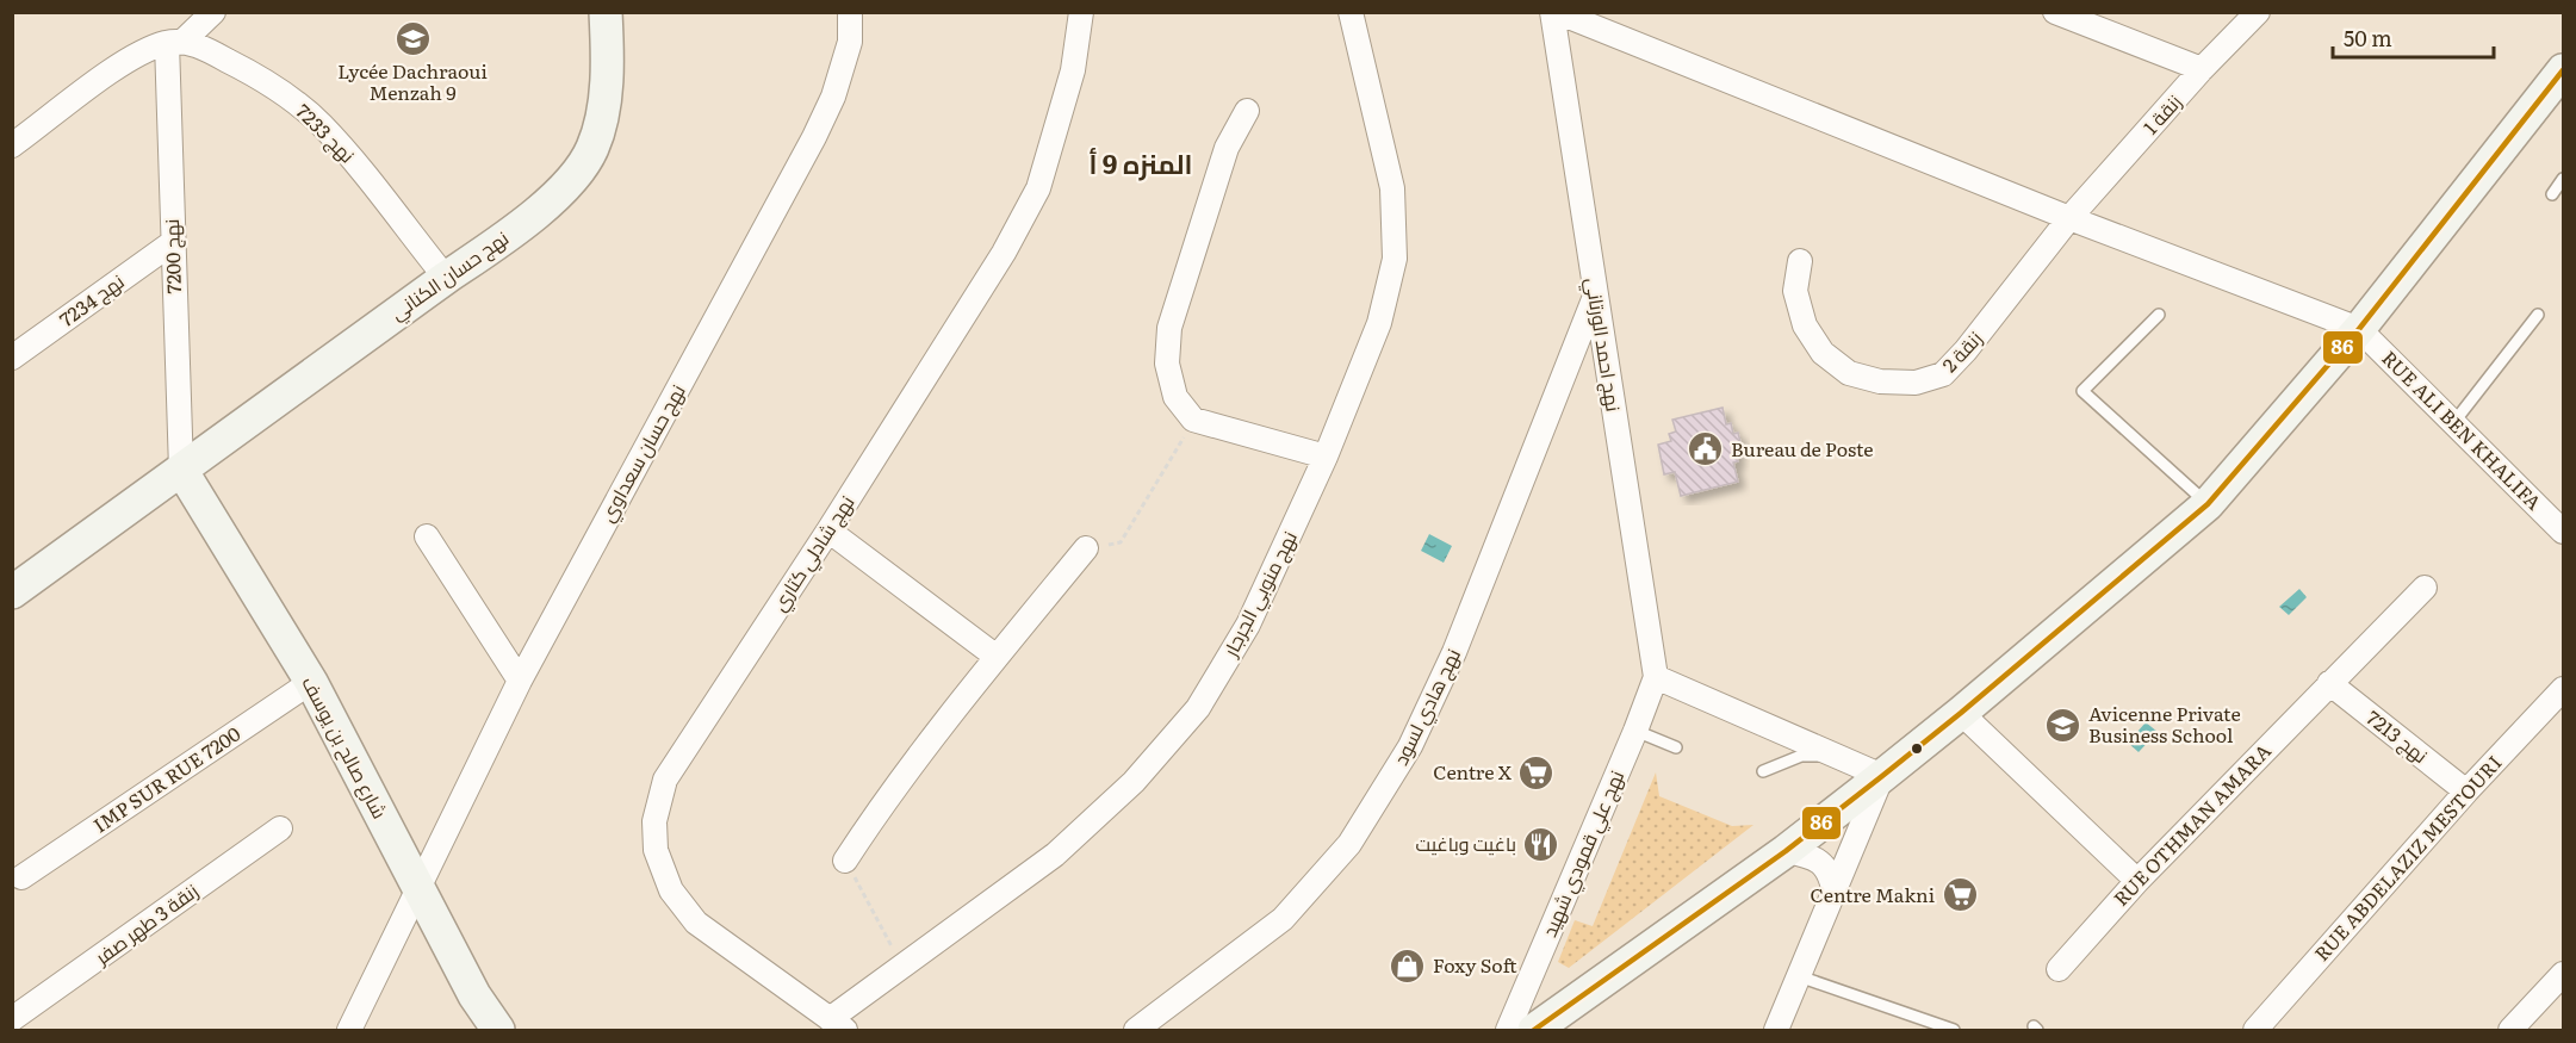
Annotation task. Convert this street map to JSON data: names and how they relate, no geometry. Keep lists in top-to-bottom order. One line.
{"streets":{"street":["زنقة 1","نهج 7233","نهج 7200","نهج حسان الكناني","نهج 7234","نهج احمد الورتاني","زنقة 2","RUE ALI BEN KHALIFA","نهج حسان سعداوي","نهج شادلي كتاري","نهج منوبي الجرجار","نهج هادي لسود","نهج 7213","شارع صالح بن يوسف","IMP SUR RUE 7200","RUE OTHMAN AMARA","نهج علي قمودي شهيد","RUE ABDELAZIZ MESTOURI","زنقة 3 طهر صفر"]},"crossings":[["زنقة 1","زنقة 2"],["نهج 7233","نهج 7200"],["نهج 7233","نهج حسان الكناني"],["نهج 7200","نهج حسان الكناني"],["نهج 7200","نهج 7234"],["نهج 7200","شارع صالح بن يوسف"],["نهج حسان الكناني","شارع صالح بن يوسف"],["نهج احمد الورتاني","نهج هادي لسود"],["نهج احمد الورتاني","نهج علي قمودي شهيد"],["نهج حسان سعداوي","شارع صالح بن يوسف"],["نهج شادلي كتاري","نهج منوبي الجرجار"],["نهج 7213","RUE OTHMAN AMARA"],["نهج 7213","RUE ABDELAZIZ MESTOURI"],["شارع صالح بن يوسف","IMP SUR RUE 7200"]],"districts":["المنزه 9 أ"],"places":{"school or university":["Lycée Dachraoui Menzah 9","Avicenne Private Business School"],"public building":["Bureau de Poste"],"supermarket":["Centre X","Centre Makni"],"restaurant":["باغيت وباغيت"],"shop":["Foxy Soft"]},"lines":["transit line 86"],"scale_bar":"50 m"}
